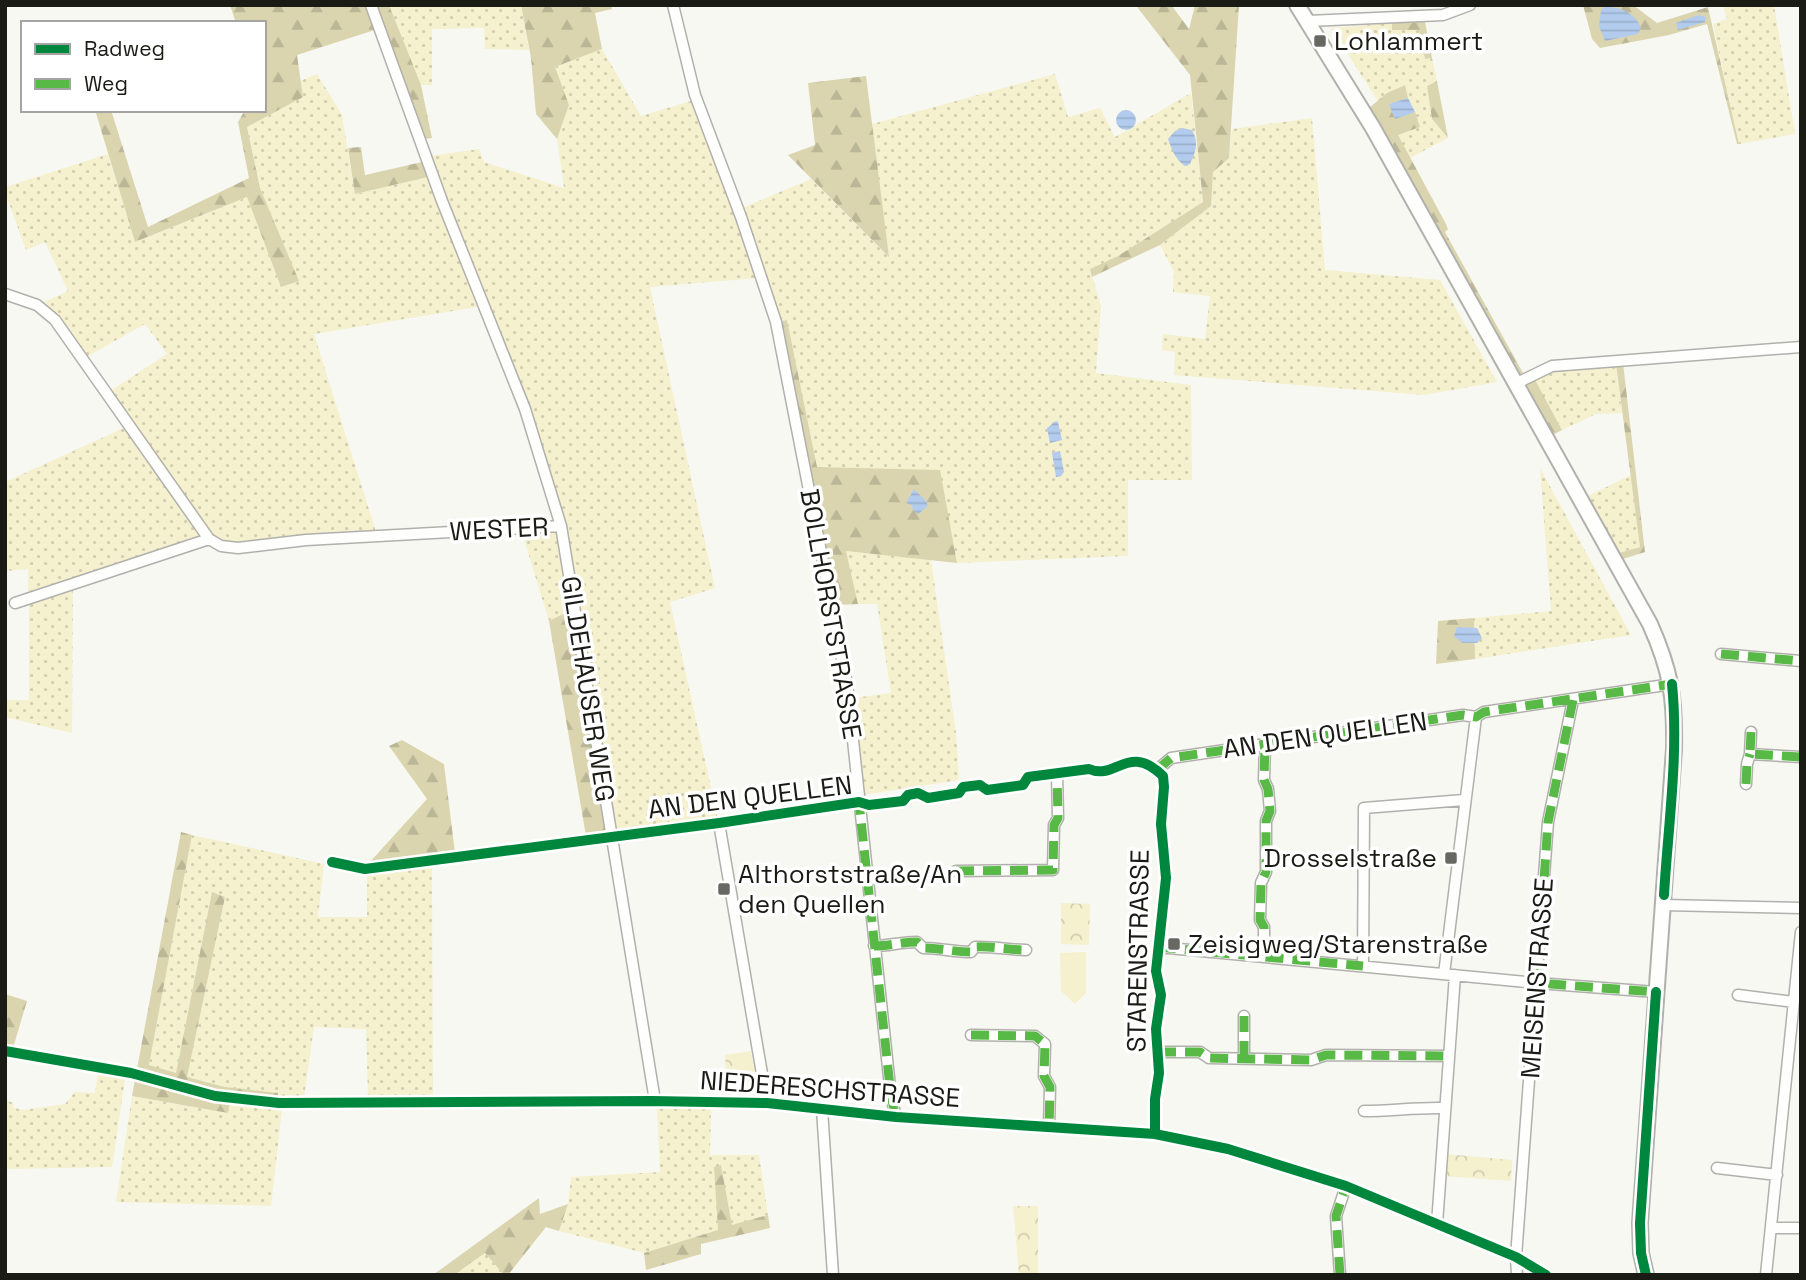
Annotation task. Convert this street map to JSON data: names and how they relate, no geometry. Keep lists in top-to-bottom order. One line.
{"streets":{"street":["WESTER","BOLLHORSTSTRASSE","GILDEHAUSER WEG","AN DEN QUELLEN","STARENSTRASSE","MEISENSTRASSE","NIEDERESCHSTRASSE"]},"crossings":[["WESTER","GILDEHAUSER WEG"],["BOLLHORSTSTRASSE","AN DEN QUELLEN"],["BOLLHORSTSTRASSE","NIEDERESCHSTRASSE"],["GILDEHAUSER WEG","AN DEN QUELLEN"],["GILDEHAUSER WEG","NIEDERESCHSTRASSE"],["AN DEN QUELLEN","STARENSTRASSE"],["AN DEN QUELLEN","MEISENSTRASSE"],["STARENSTRASSE","NIEDERESCHSTRASSE"],["MEISENSTRASSE","NIEDERESCHSTRASSE"]],"places":{"transit":["Lohlammert","Drosselstraße","Althorststraße/An den Quellen","Zeisigweg/Starenstraße"]},"legend":["Radweg","Weg"]}
